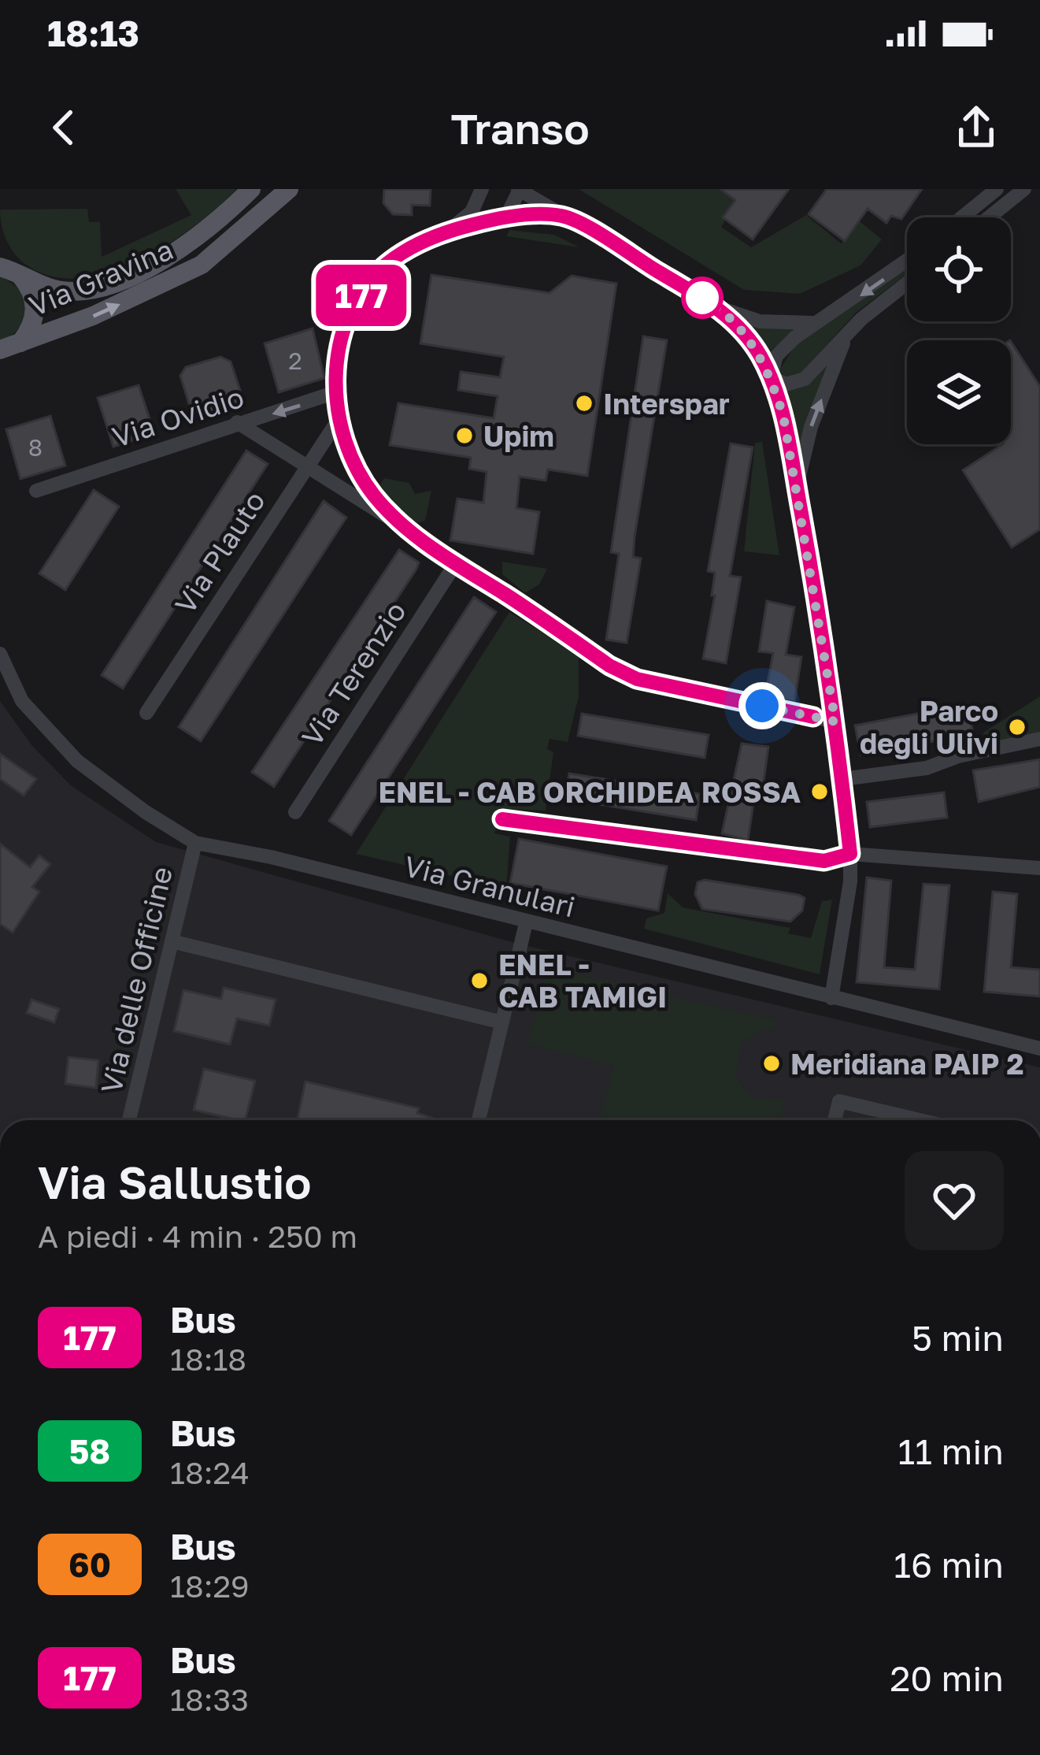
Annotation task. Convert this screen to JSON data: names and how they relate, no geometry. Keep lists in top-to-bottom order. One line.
{"streets":{"main road":["Via Gravina"],"street":["Via Ovidio","Via Plauto","Via Terenzio","Via Granulari","Via delle Officine"]},"crossings":[["Via Granulari","Via delle Officine"]],"one_way":["Via Gravina"],"places":["Interspar","Upim","Parco degli Ulivi","ENEL - CAB ORCHIDEA ROSSA","ENEL - CAB TAMIGI","Meridiana PAIP 2"],"lines":["bus line 177"],"house_numbers":["2","8"],"page":{"status":"18:13","header":"Transo","on_map":"177","heading":["Via Sallustio","A piedi · 4 min · 250 m"],"list":[{"mark":"177","name":"Bus","note":"18:18","value":"5 min"},{"mark":"58","name":"Bus","note":"18:24","value":"11 min"},{"mark":"60","name":"Bus","note":"18:29","value":"16 min"},{"mark":"177","name":"Bus","note":"18:33","value":"20 min"}]}}
